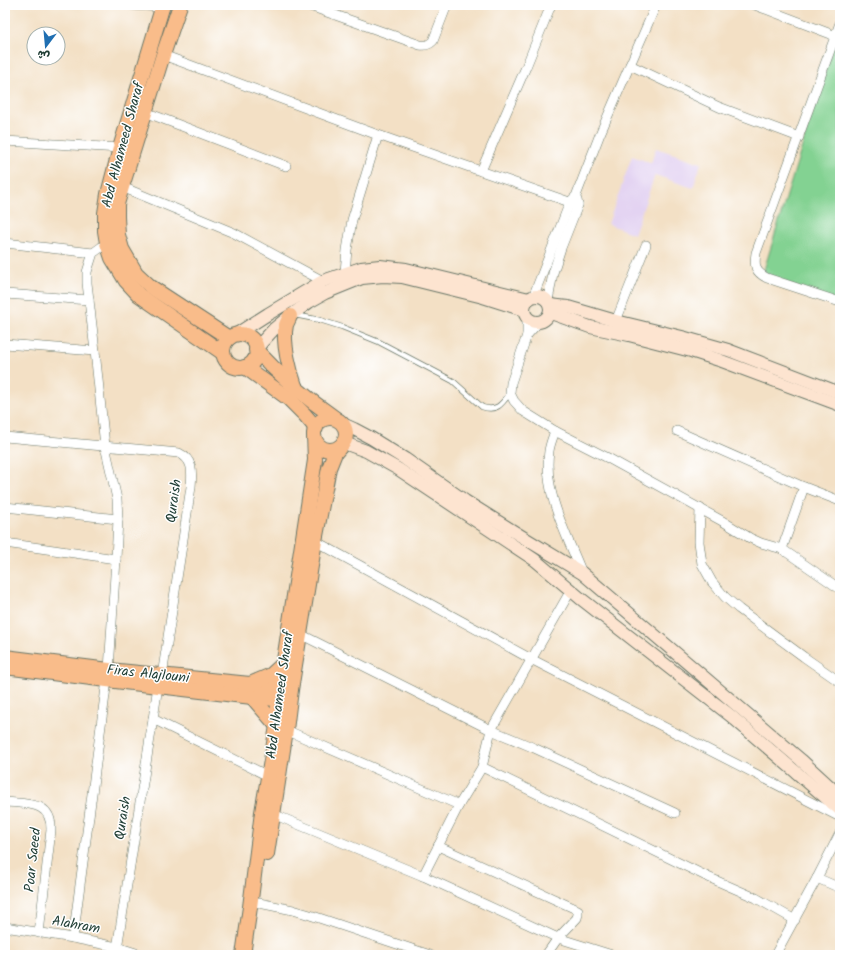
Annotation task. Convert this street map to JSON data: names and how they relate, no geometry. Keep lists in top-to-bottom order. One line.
{"streets":{"main road":["Abd Alhameed Sharaf","Firas Alajlouni"],"street":["Quraish","Poar Saeed","Alahram"]},"crossings":[["Abd Alhameed Sharaf","Firas Alajlouni"],["Quraish","Firas Alajlouni"],["Quraish","Alahram"],["Poar Saeed","Alahram"]],"north":"bottom"}
